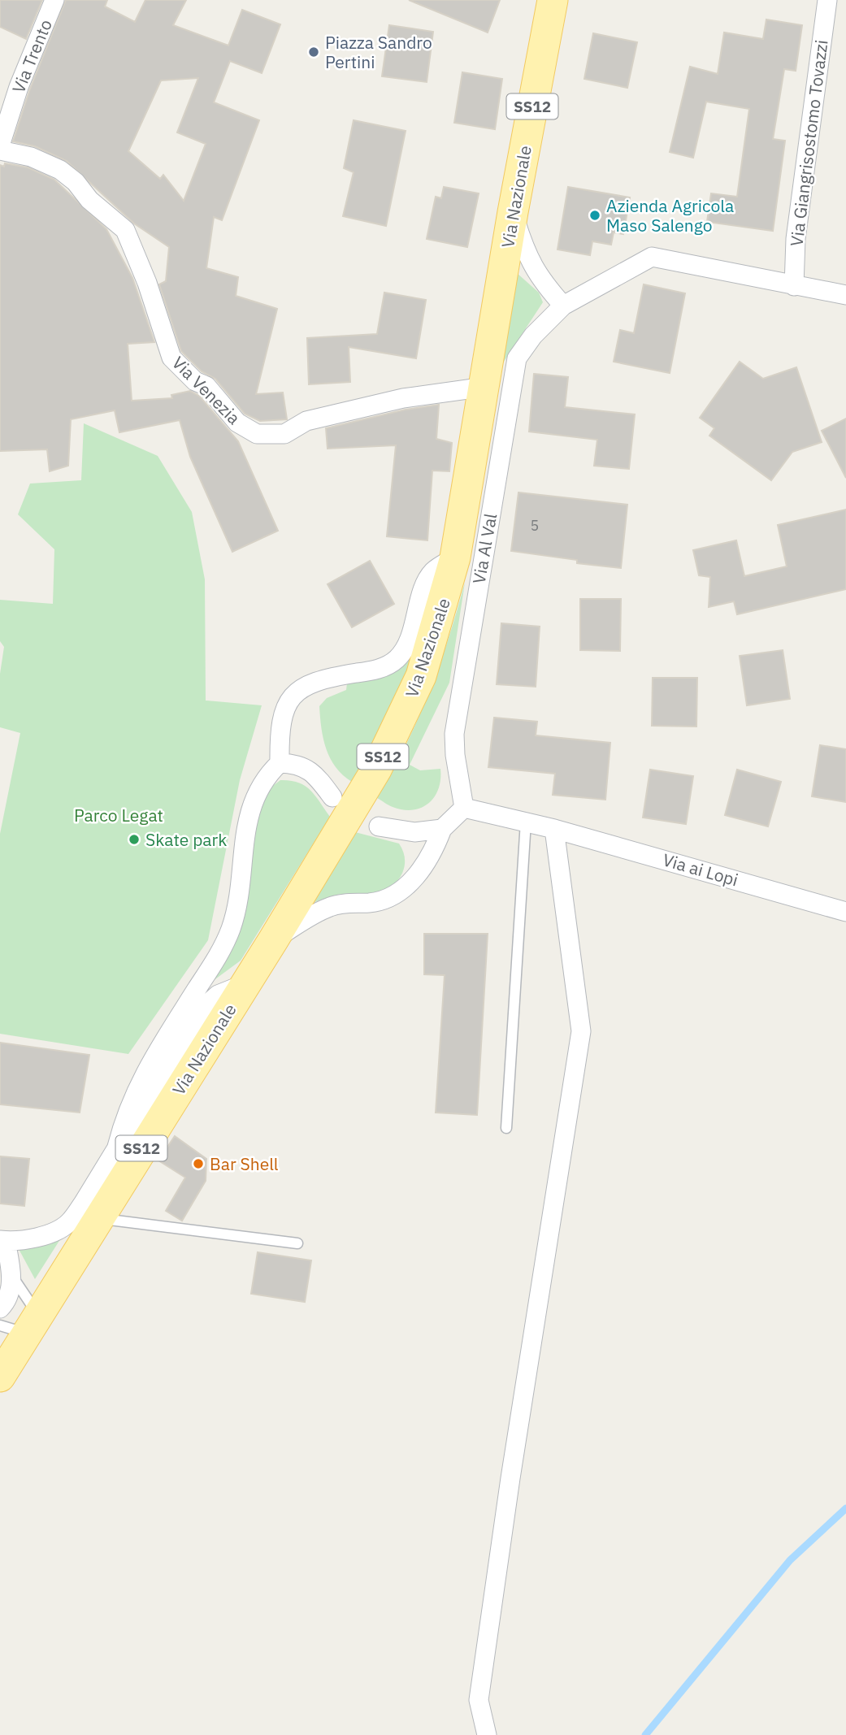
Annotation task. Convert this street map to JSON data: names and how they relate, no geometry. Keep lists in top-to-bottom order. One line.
{"streets":{"main road":["SS12","Via Nazionale"],"street":["Via Trento","Via Giangrisostomo Tovazzi","Via Venezia","Via Al Val","Via ai Lopi"]},"crossings":[["Via Trento","Via Venezia"],["Via Giangrisostomo Tovazzi","Via Al Val"],["Via Nazionale","Via Venezia"],["Via Al Val","Via ai Lopi"]],"parks":["Parco Legat"],"places":["Piazza Sandro Pertini","Azienda Agricola Maso Salengo","Skate park","Bar Shell"],"house_numbers":["5"]}
